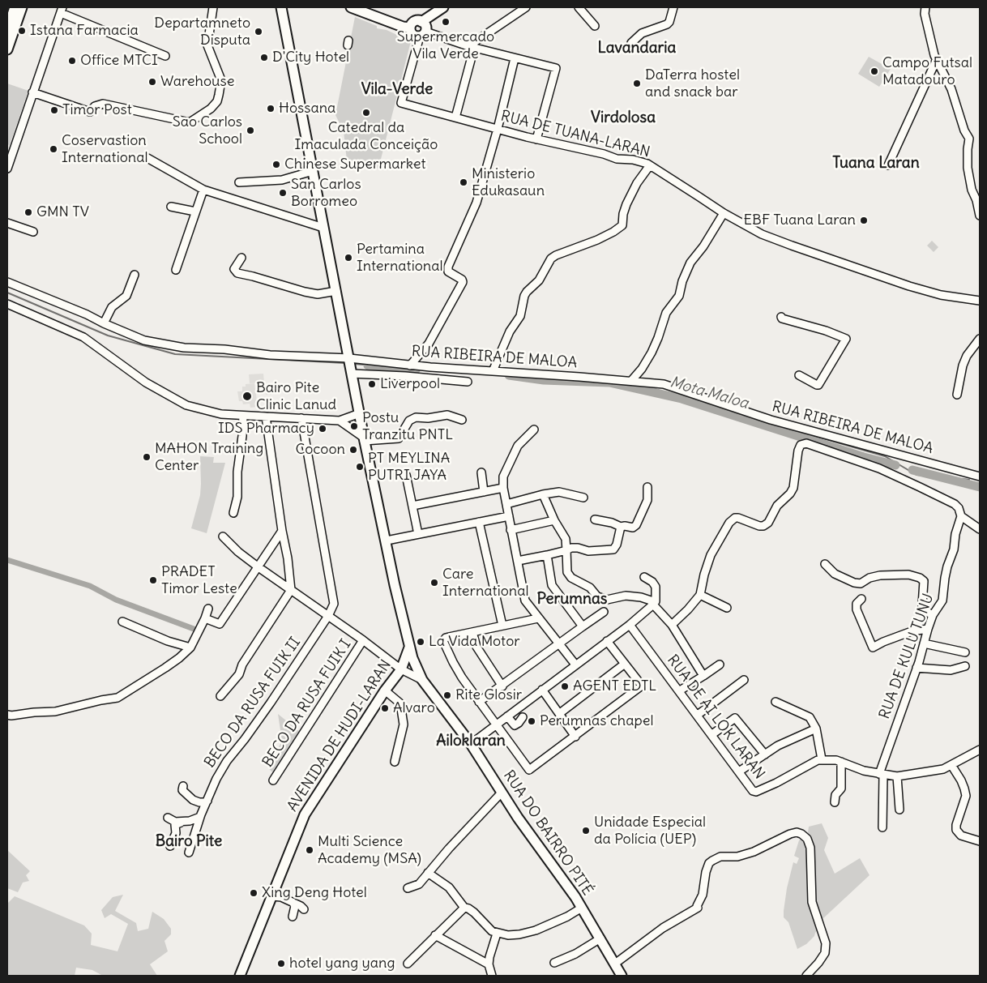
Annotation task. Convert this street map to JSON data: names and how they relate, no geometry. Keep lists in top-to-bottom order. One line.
{"streets":{"main road":["AVENIDA DE HUDI-LARAN","RUA DO BAIRRO PITÉ"],"street":["RUA DE TUANA-LARAN","RUA RIBEIRA DE MALOA","RUA DE KULU TUNU","BECO DA RUSA FUIK II","BECO DA RUSA FUIK I","RUA DE AI LOK LARAN"]},"crossings":[["RUA RIBEIRA DE MALOA","RUA DO BAIRRO PITÉ"],["AVENIDA DE HUDI-LARAN","RUA DO BAIRRO PITÉ"]],"districts":["Lavandaria","Vila-Verde","Virdolosa","Tuana Laran","Perumnas","Ailoklaran","Bairo Pite"],"water":["Mota Maloa"],"places":["Supermercado Vila Verde","Istana Farmacia","Departamneto Disputa","D'City Hotel","Office MTCI","Campo Futsal Matadouro","Warehouse","DaTerra hostel and snack bar","Hossana","Timor Post","Catedral da Imaculada Conceição","Sao Carlos School","Coservastion International","Chinese Supermarket","Ministerio Edukasaun","San Carlos Borromeo","GMN TV","EBF Tuana Laran","Pertamina International","Liverpool","Bairo Pite Clinic Lanud","Postu Tranzitu PNTL","IDS Pharmacy","Cocoon","MAHON Training Center","PT MEYLINA PUTRI JAYA","PRADET Timor Leste","Care International","La Vida Motor","AGENT EDTL","Rite Glosir","Alvaro","Perumnas chapel","Unidade Especial da Polícia (UEP)","Multi Science Academy (MSA)","Xing Deng Hotel","hotel yang yang"]}
